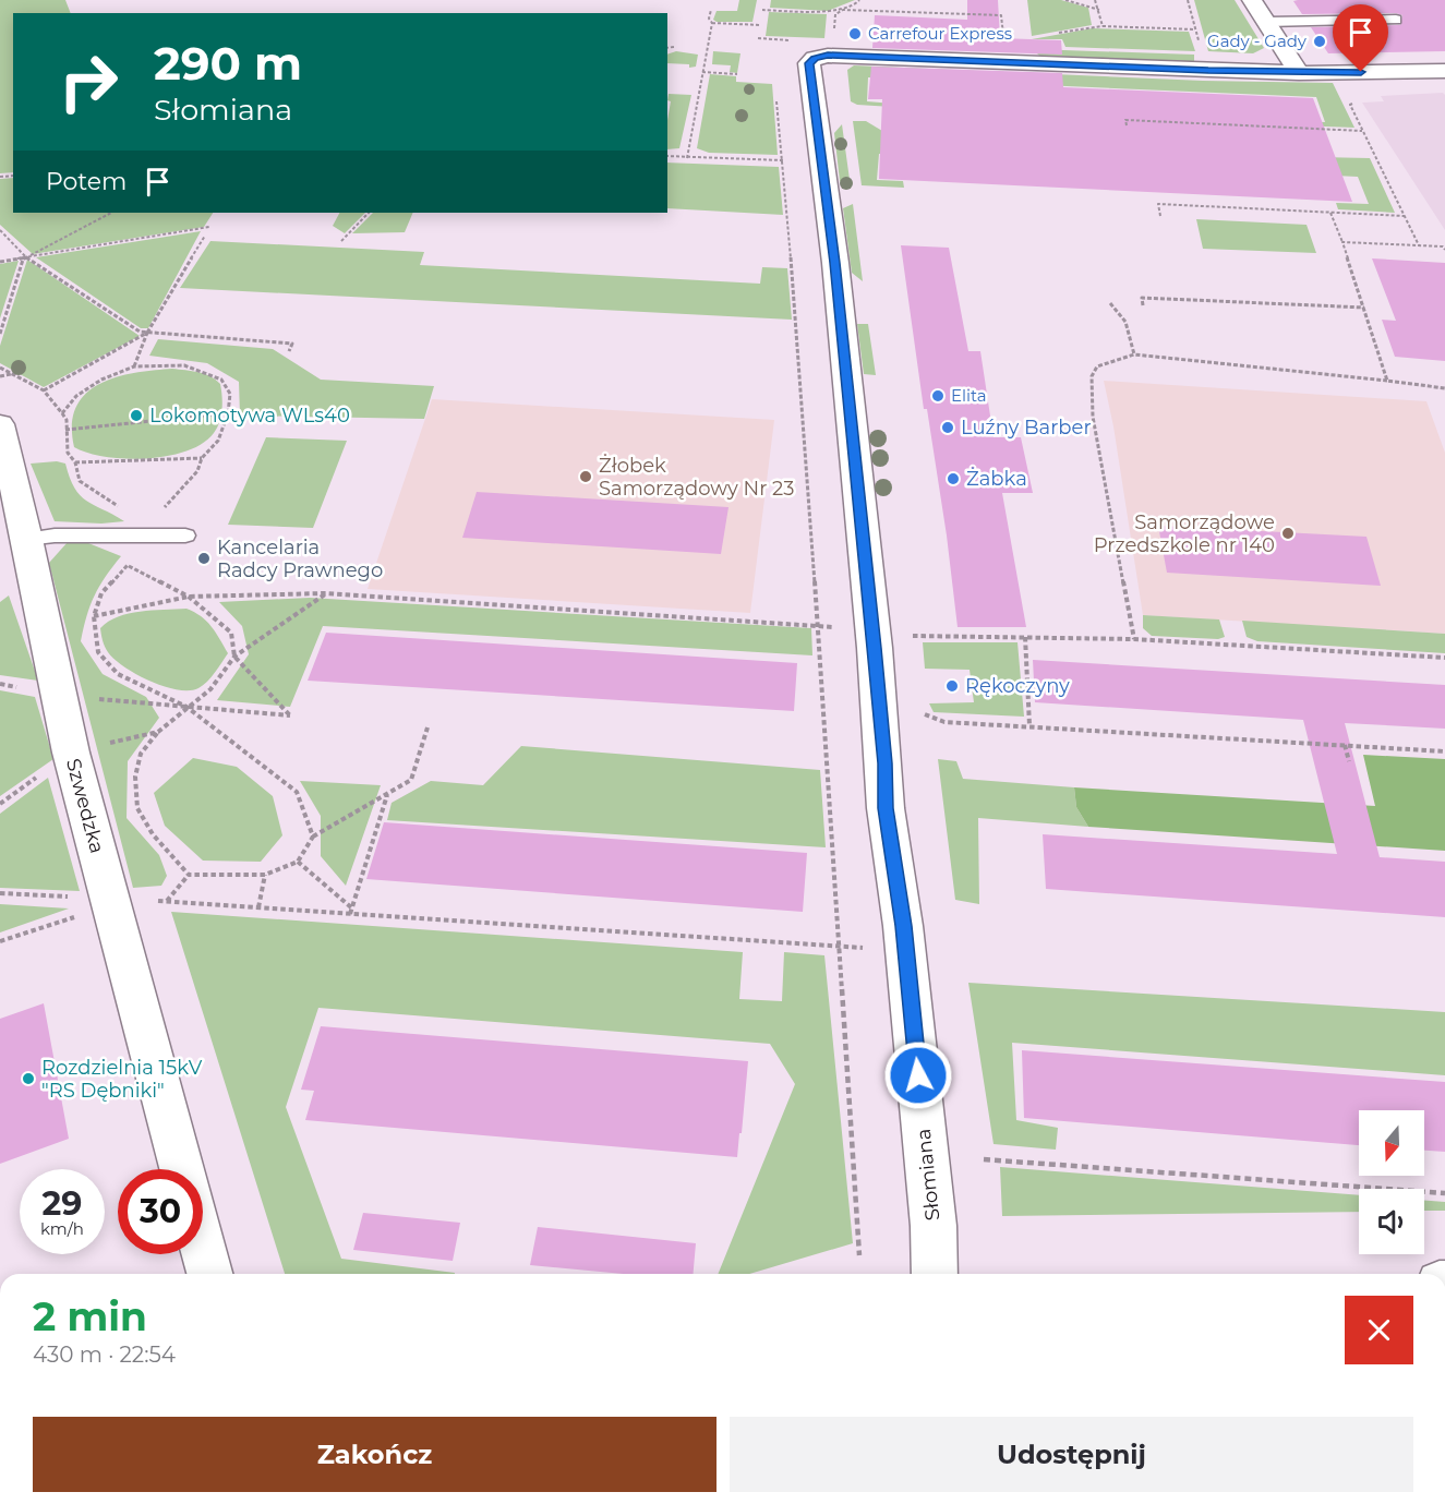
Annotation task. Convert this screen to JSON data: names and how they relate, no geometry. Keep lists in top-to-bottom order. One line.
{"streets":{"street":["Szwedzka","Słomiana"]},"places":["Carrefour Express","Gady - Gady","Elita","Lokomotywa WLs40","Luźny Barber","Żłobek Samorządowy Nr 23","Żabka","Samorządowe Przedszkole nr 140","Kancelaria Radcy Prawnego","Rękoczyny","Rozdzielnia 15kV \"RS Dębniki\""],"north":"bottom","page":{"turn":["290 m","Słomiana"],"then":"Potem","speed":"29 km/h","limit":"30","heading":["2 min","430 m · 22:54"],"buttons":["Zakończ","Udostępnij"]}}
